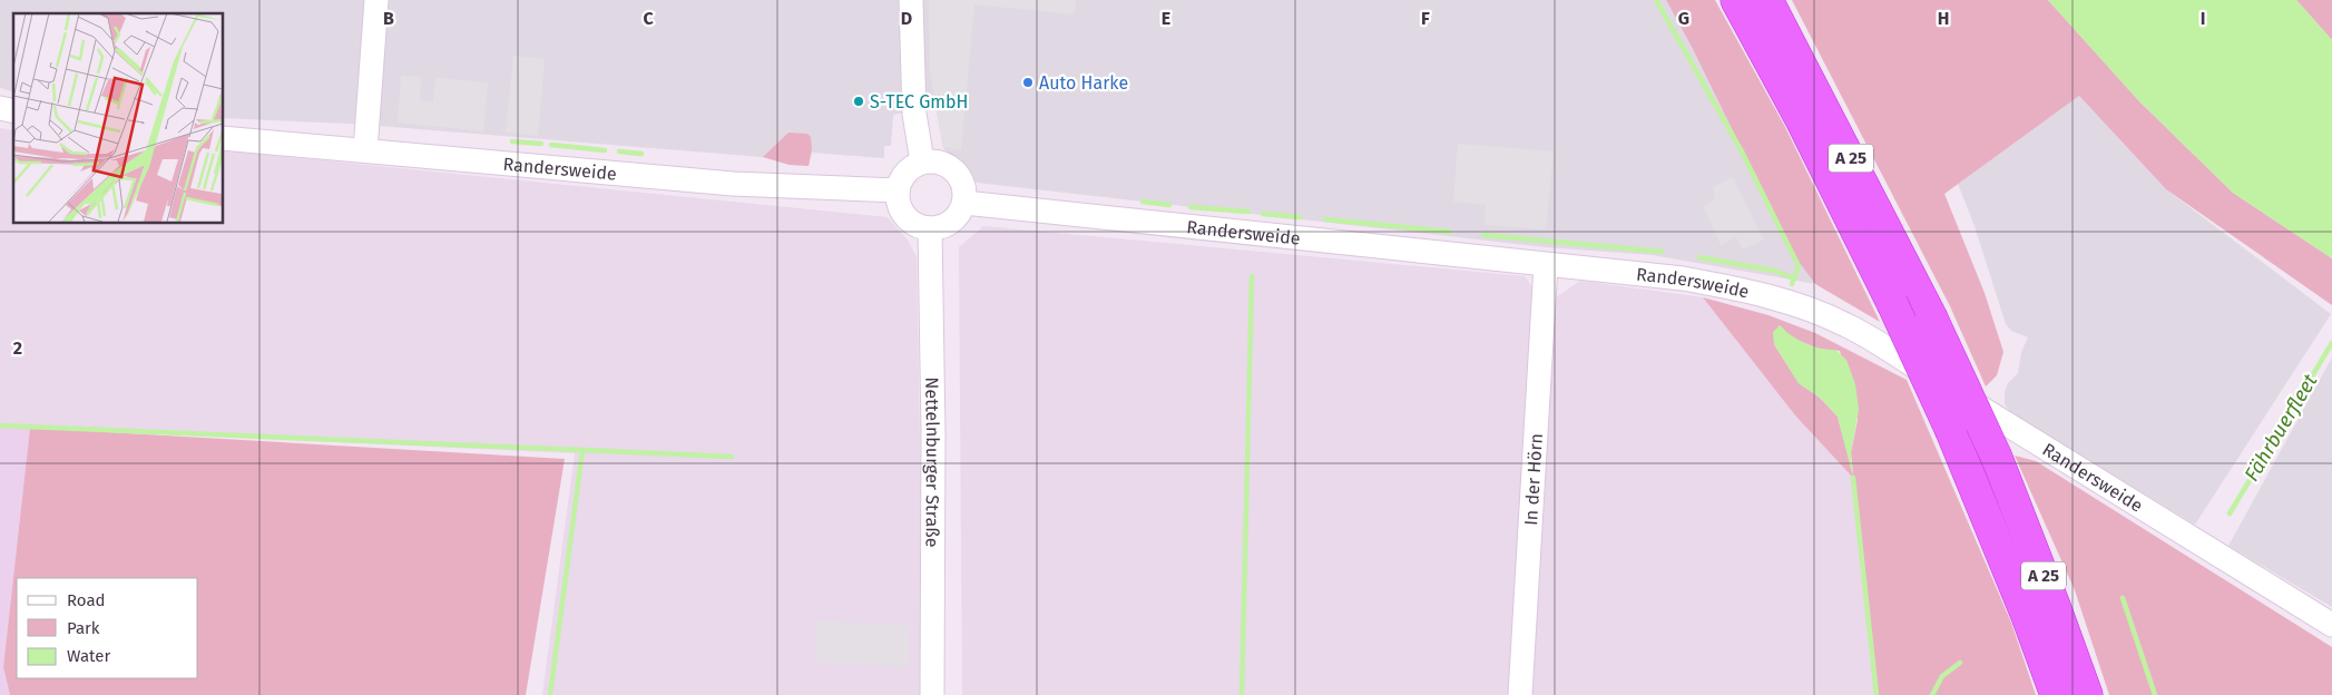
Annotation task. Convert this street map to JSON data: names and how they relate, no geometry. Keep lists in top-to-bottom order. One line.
{"streets":{"highway":["A 25"],"street":["Randersweide","Nettelnburger Straße","In der Hörn"]},"crossings":[["Randersweide","Nettelnburger Straße"],["Randersweide","In der Hörn"]],"water":["Fährbuerfleet"],"places":["Auto Harke","S-TEC GmbH"],"legend":["Road","Park","Water"],"grid":{"columns":["B","C","D","E","F","G","H","I"],"rows":["2"]}}
